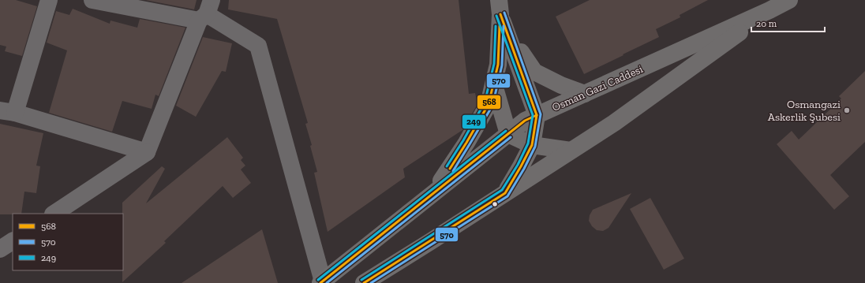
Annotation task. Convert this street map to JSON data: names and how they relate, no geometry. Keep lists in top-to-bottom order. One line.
{"streets":{"main road":["Osman Gazi Caddesi"]},"places":["Osmangazi Askerlik Şubesi"],"lines":["transit line 570","transit line 568","transit line 249"],"legend":["568","570","249"],"scale_bar":"20 m"}
